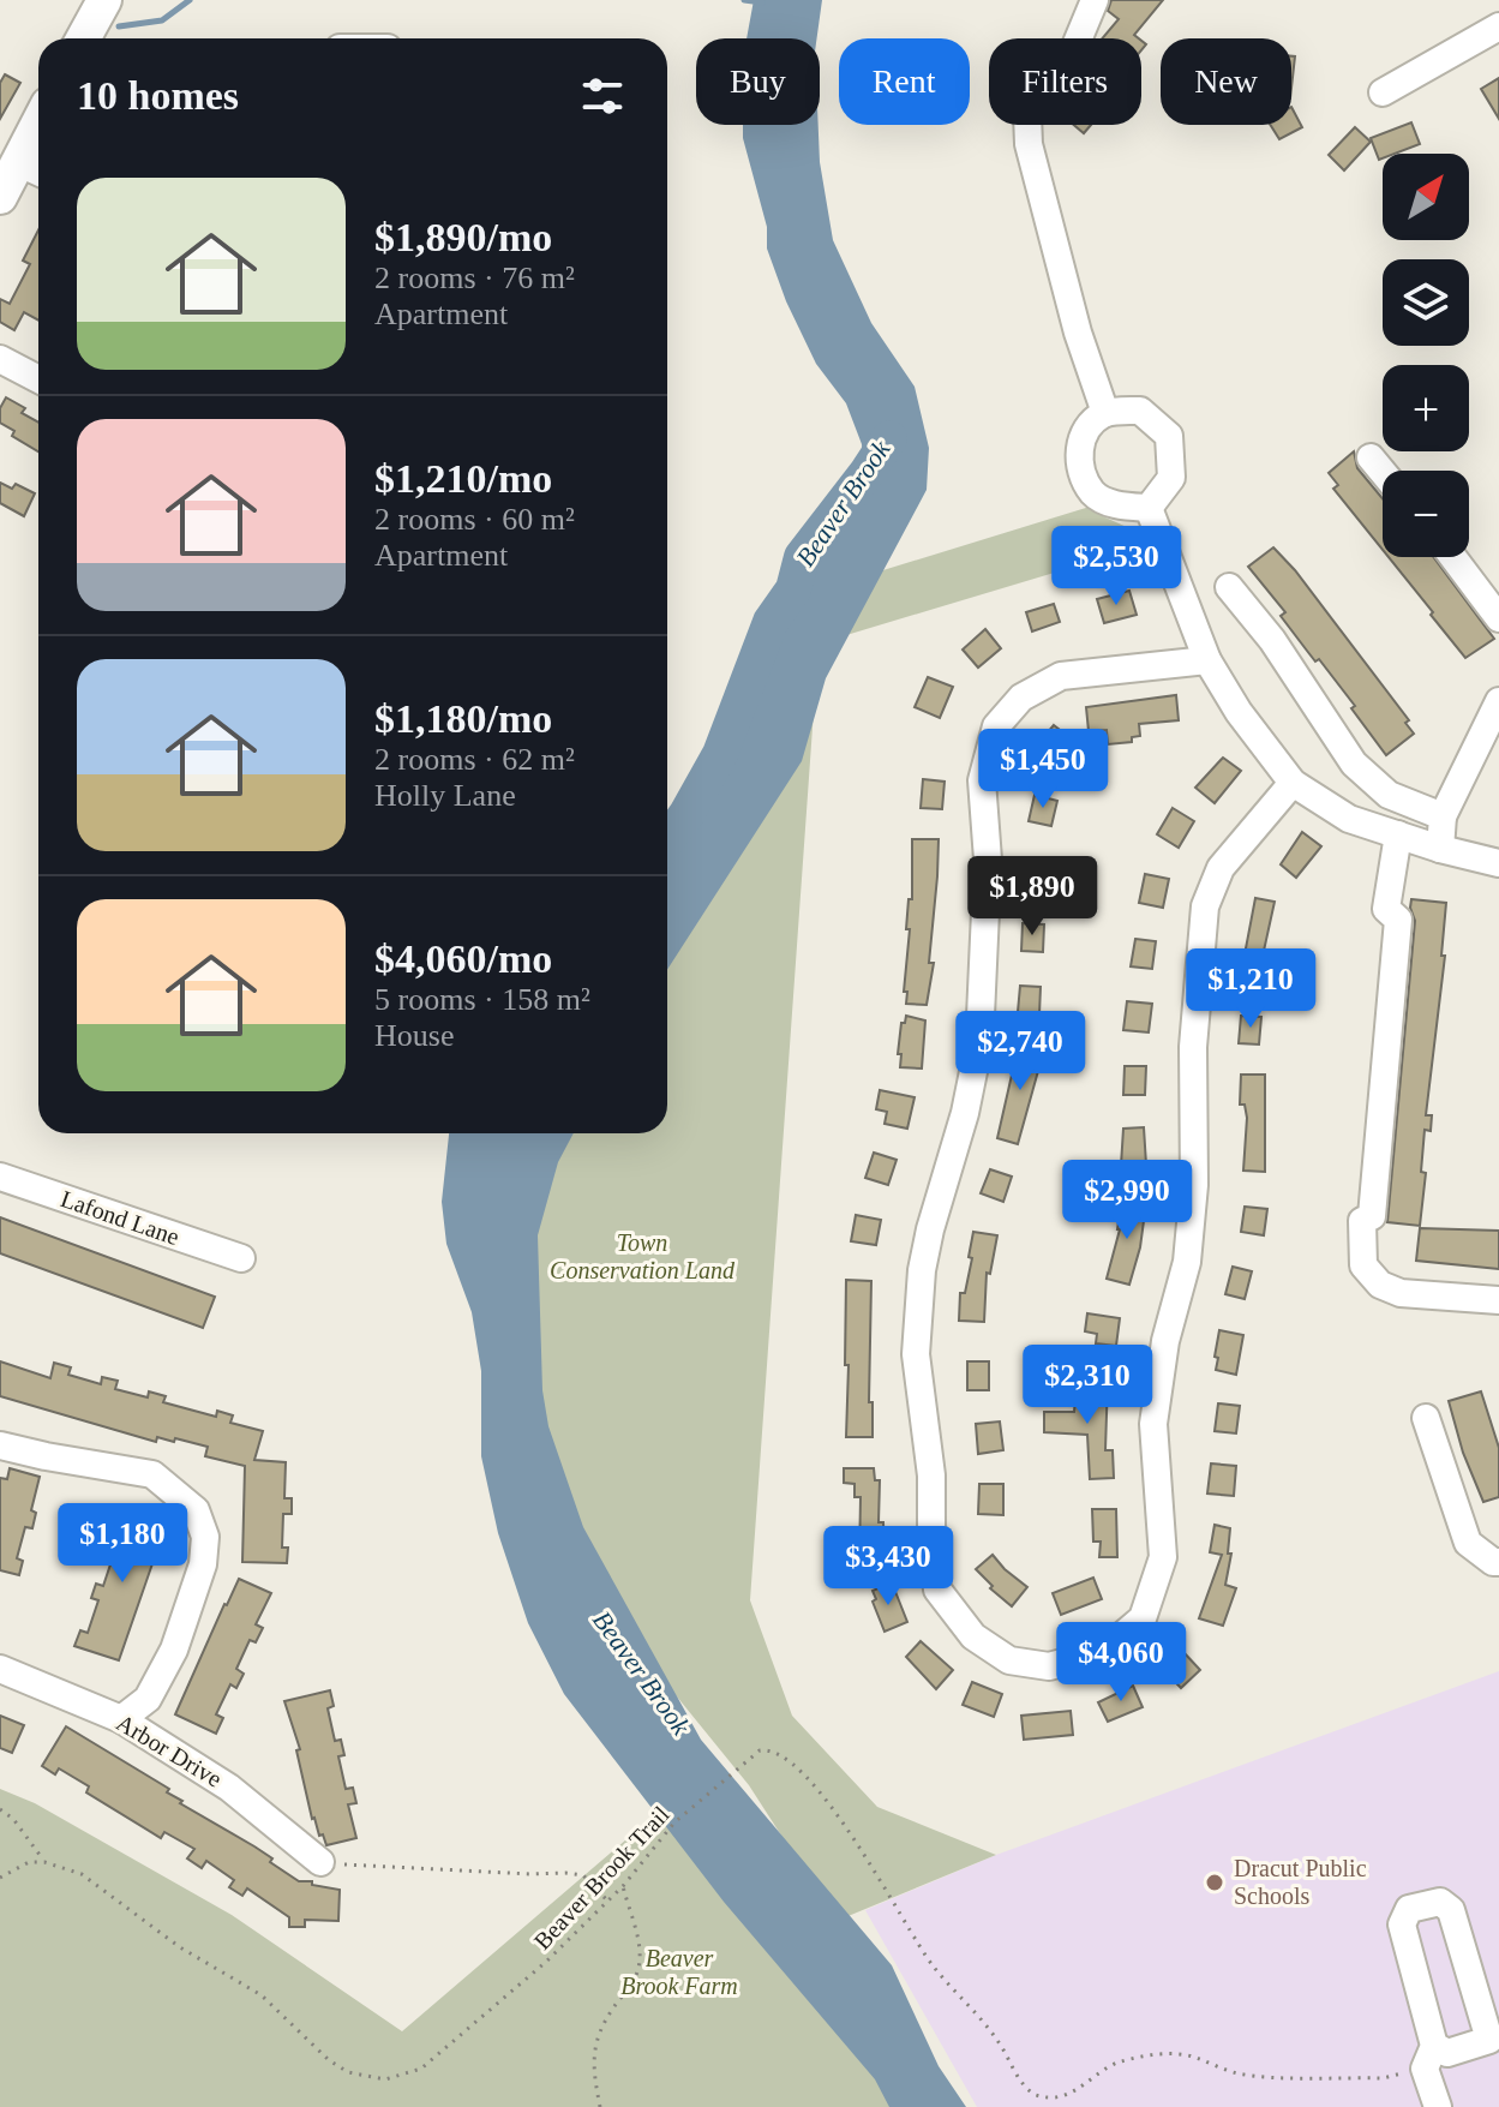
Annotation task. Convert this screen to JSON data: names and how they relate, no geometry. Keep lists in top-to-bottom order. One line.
{"streets":{"street":["Lafond Lane","Arbor Drive"],"path":["Beaver Brook Trail"]},"water":["Beaver Brook"],"parks":["Town Conservation Land","Beaver Brook Farm"],"places":["Dracut Public Schools"],"north":"top right","page":{"chip":["Buy","Rent","Filters","New"],"heading":"10 homes","map_buttons":["+","−"],"list":[{"name":"$1,890/mo","note":"2 rooms · 76 m² · Apartment"},{"name":"$1,210/mo","note":"2 rooms · 60 m² · Apartment"},{"name":"$1,180/mo","note":"2 rooms · 62 m² · Holly Lane"},{"name":"$4,060/mo","note":"5 rooms · 158 m² · House"}],"price":["$2,530","$1,450","$1,890","$1,210","$2,740","$2,990","$2,310","$1,180","$3,430","$4,060"]}}
